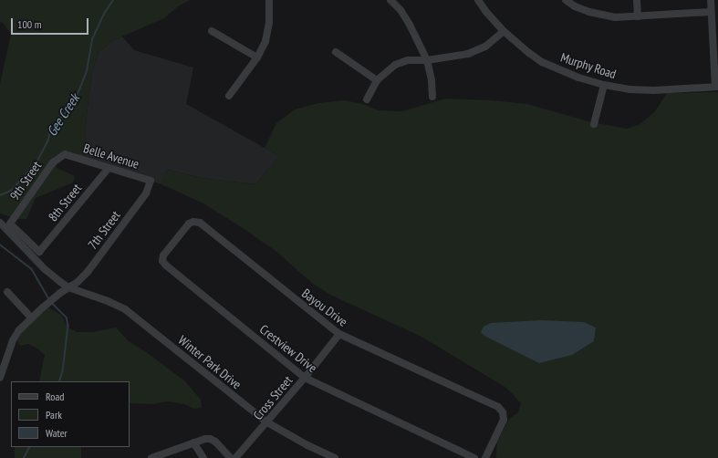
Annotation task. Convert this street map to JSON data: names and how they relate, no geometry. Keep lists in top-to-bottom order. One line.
{"streets":{"street":["Murphy Road","Belle Avenue","9th Street","8th Street","7th Street","Bayou Drive","Crestview Drive","Winter Park Drive","Cross Street"]},"crossings":[["Belle Avenue","9th Street"],["Belle Avenue","8th Street"],["Belle Avenue","7th Street"],["9th Street","8th Street"],["7th Street","Winter Park Drive"],["Bayou Drive","Crestview Drive"],["Bayou Drive","Cross Street"],["Crestview Drive","Cross Street"],["Winter Park Drive","Cross Street"]],"water":["Gee Creek"],"legend":["Road","Park","Water"],"scale_bar":"100 m"}
